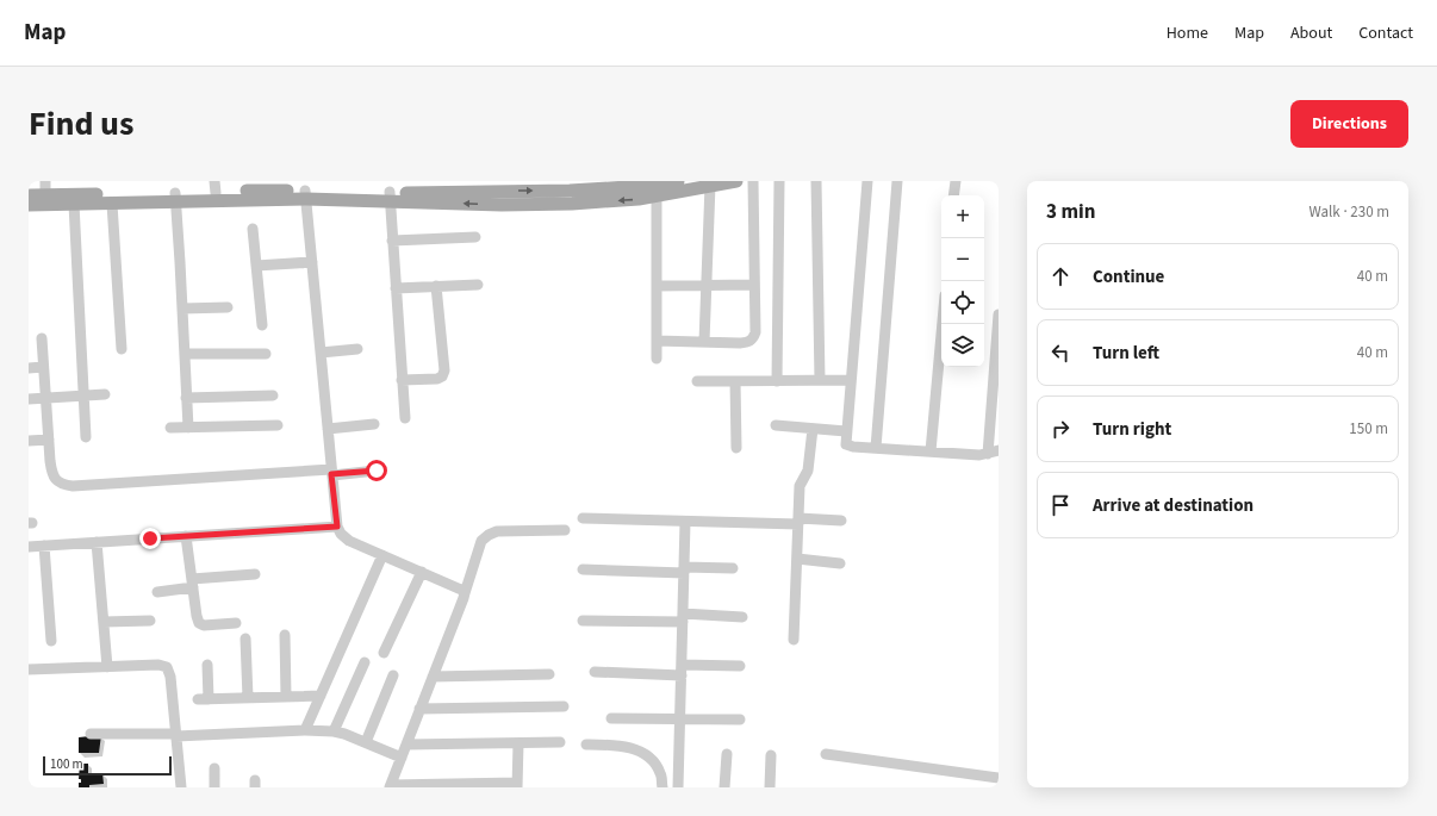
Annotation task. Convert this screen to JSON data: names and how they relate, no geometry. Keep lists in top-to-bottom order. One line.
{"scale_bar":"100 m","page":{"header":"Map","nav":["Home","Map","About","Contact"],"title":"Find us","buttons":"Directions","heading":["3 min","Walk · 230 m"],"map_buttons":["+","−"],"list":[["Continue","40 m"],["Turn left","40 m"],["Turn right","150 m"],"Arrive at destination"],"scale":"100 m"}}
